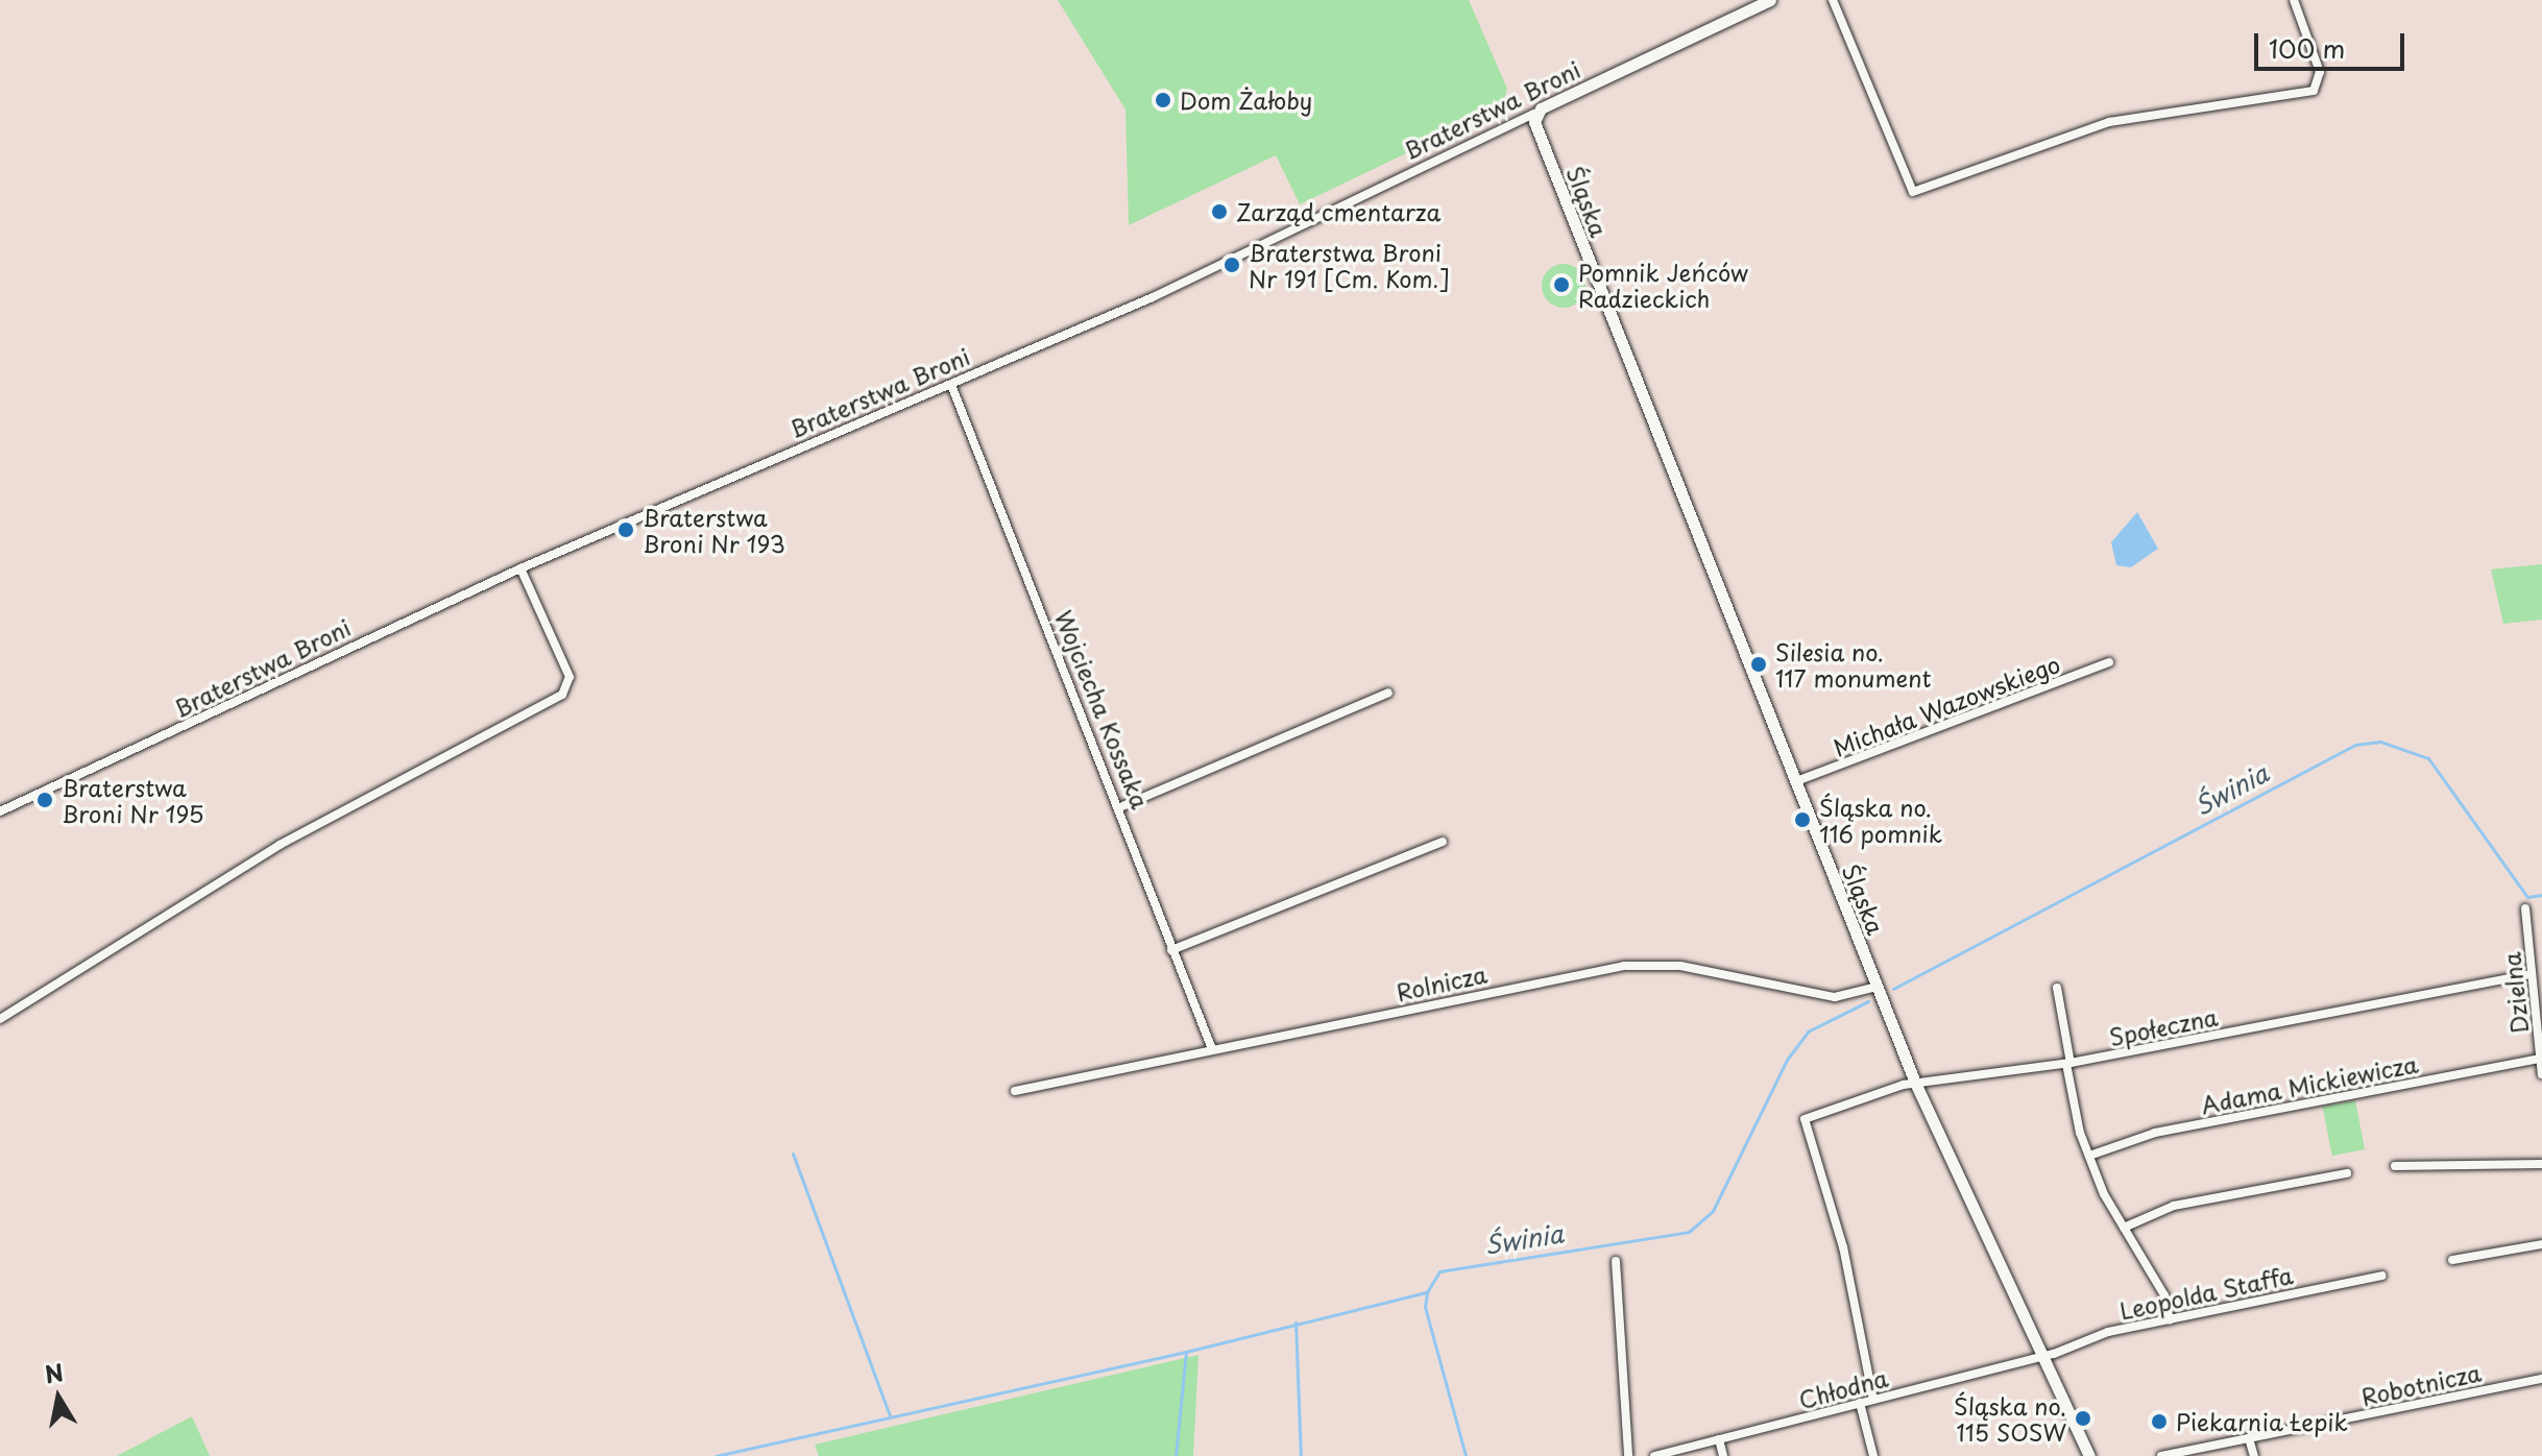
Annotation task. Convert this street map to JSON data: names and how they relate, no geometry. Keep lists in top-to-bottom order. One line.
{"streets":{"street":["Braterstwa Broni","Śląska","Michała Wazowskiego","Wojciecha Kossaka","Rolnicza","Dzielna","Społeczna","Adama Mickiewicza","Leopolda Staffa","Robotnicza","Chłodna"]},"crossings":[["Braterstwa Broni","Śląska"],["Braterstwa Broni","Wojciecha Kossaka"],["Śląska","Michała Wazowskiego"],["Śląska","Rolnicza"],["Śląska","Społeczna"],["Śląska","Leopolda Staffa"],["Śląska","Chłodna"],["Wojciecha Kossaka","Rolnicza"],["Dzielna","Społeczna"],["Dzielna","Adama Mickiewicza"],["Społeczna","Chłodna"],["Leopolda Staffa","Chłodna"]],"water":["Świnia"],"places":["Dom Żałoby","Zarząd cmentarza","Braterstwa Broni Nr 191 [Cm. Kom.]","Pomnik Jeńców Radzieckich","Braterstwa Broni Nr 193","Silesia no. 117 monument","Braterstwa Broni Nr 195","Śląska no. 116 pomnik","Śląska no. 115 SOSW","Piekarnia Łepik"],"scale_bar":"100 m","north":"top"}
